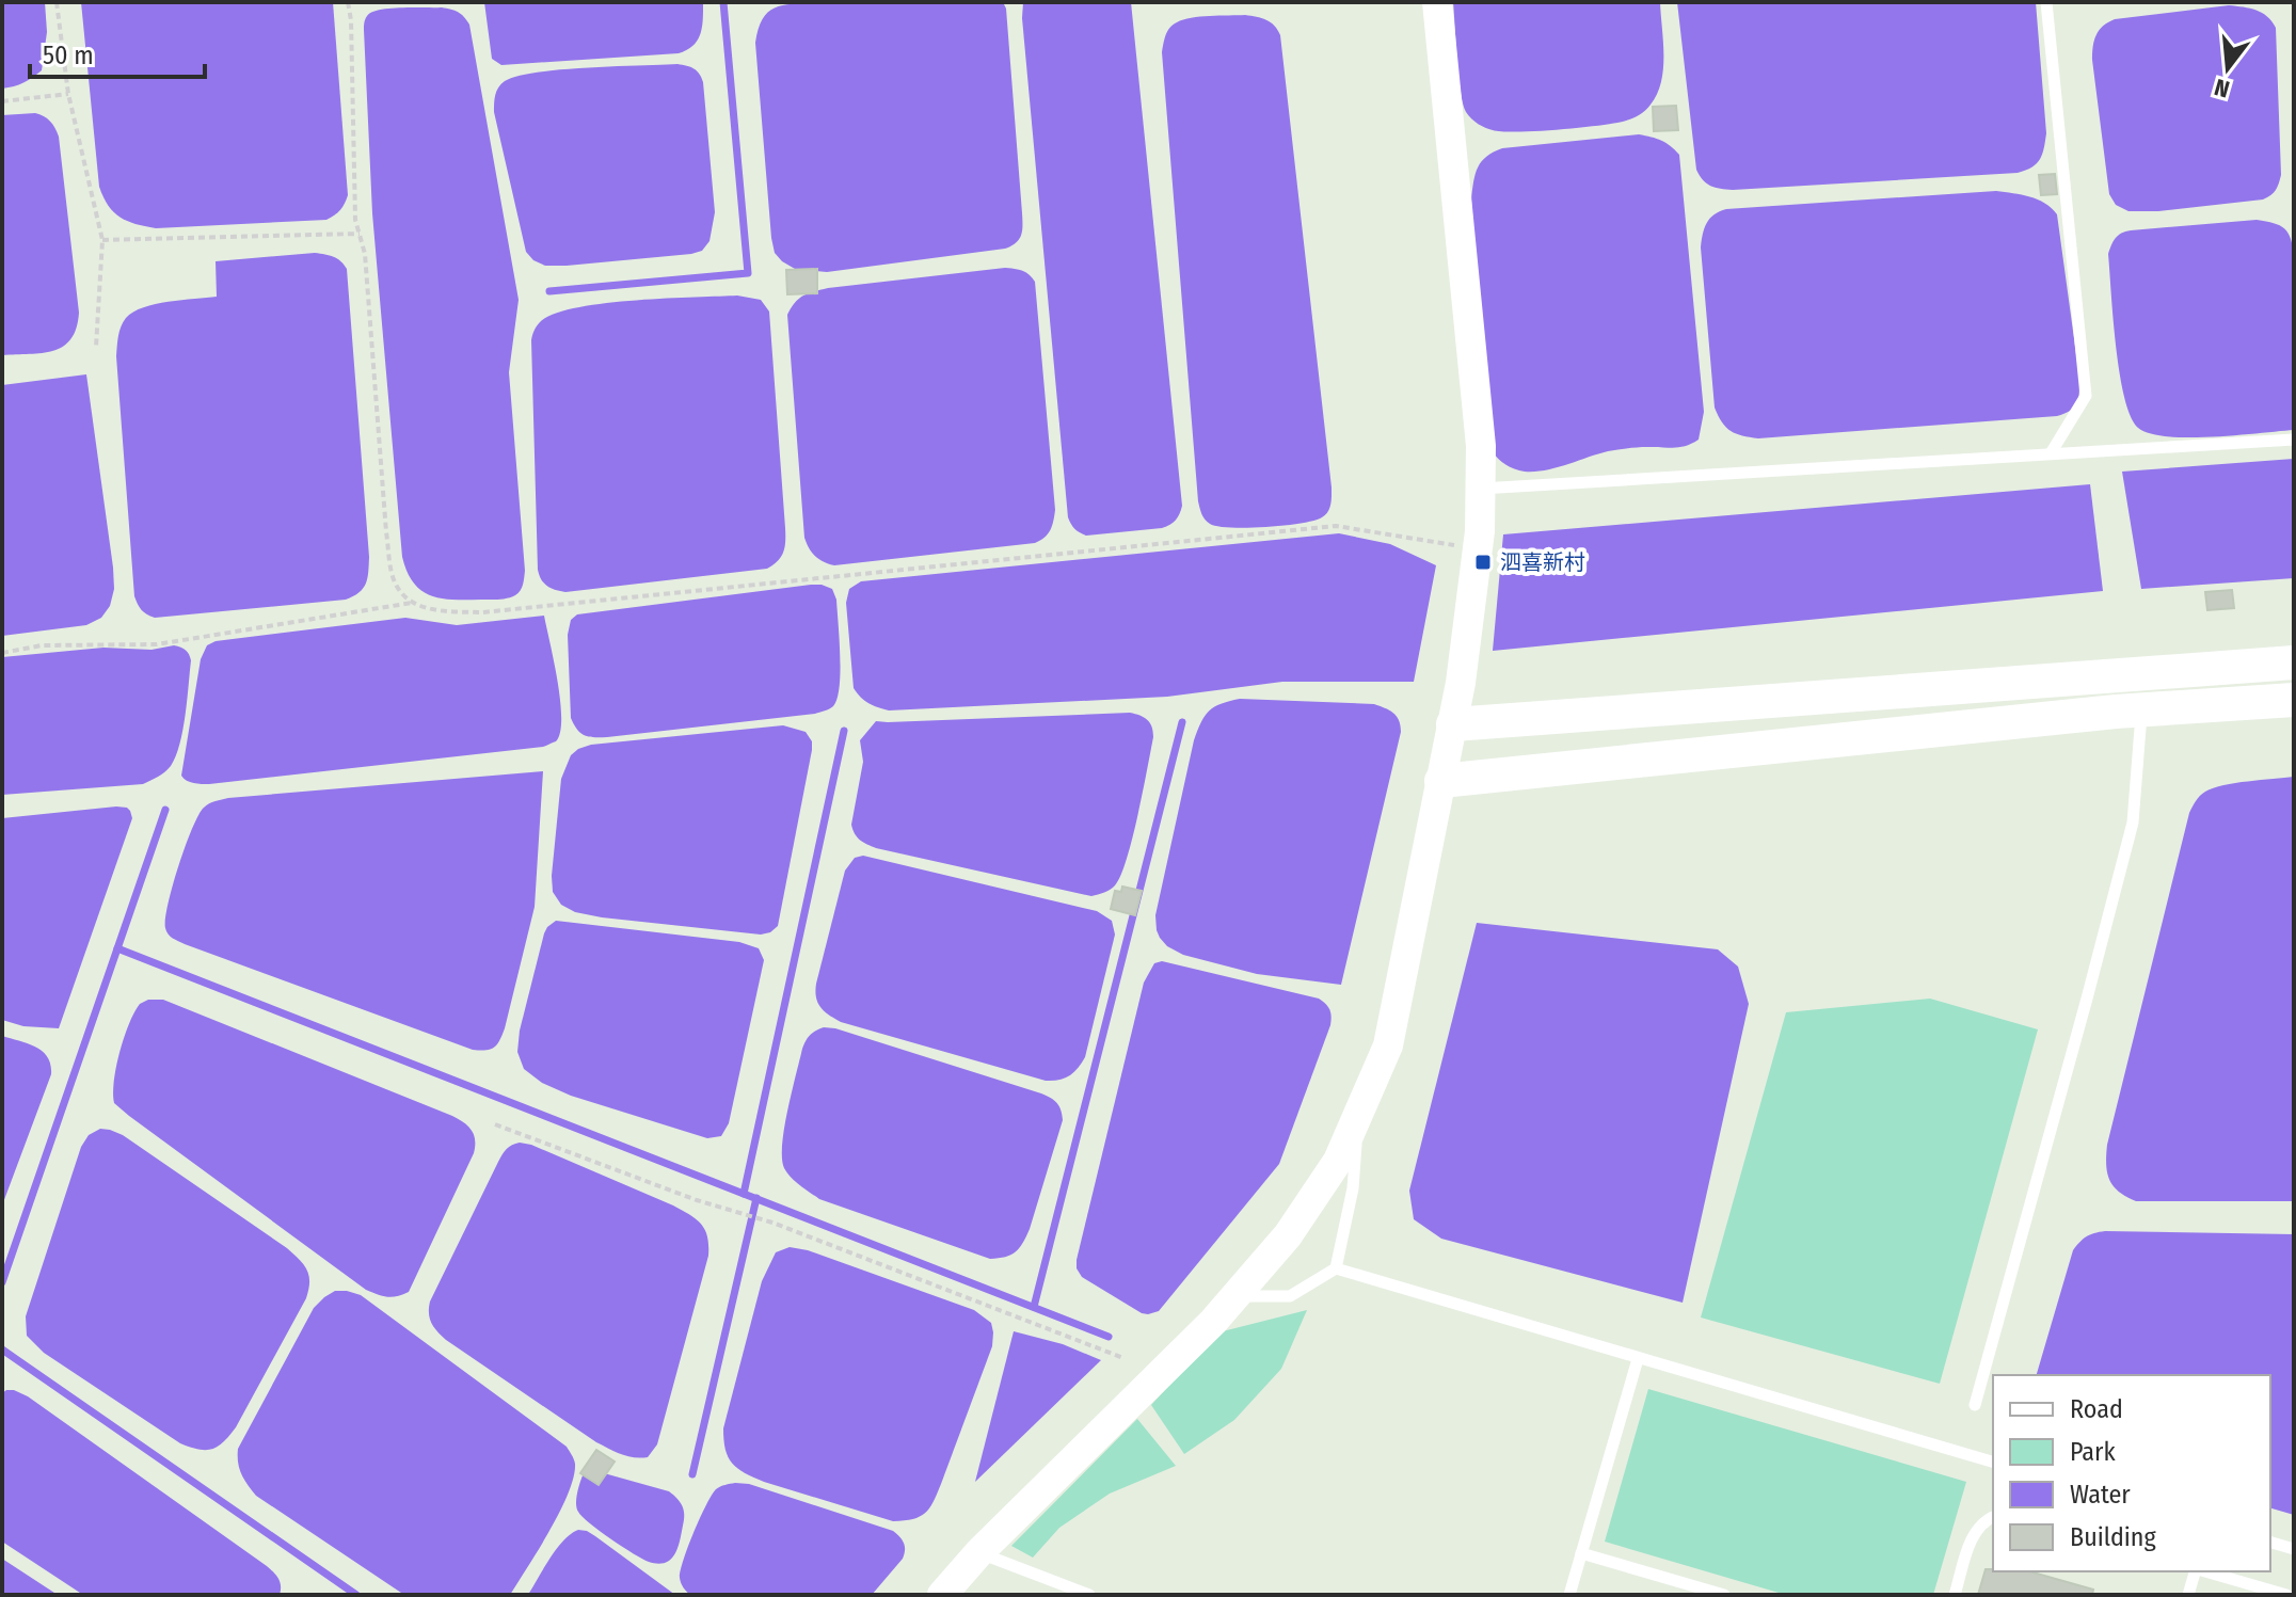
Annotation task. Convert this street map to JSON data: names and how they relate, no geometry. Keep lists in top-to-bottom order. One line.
{"places":{"transit":["泗喜新村"]},"legend":["Road","Park","Water","Building"],"scale_bar":"50 m","north":"bottom"}
